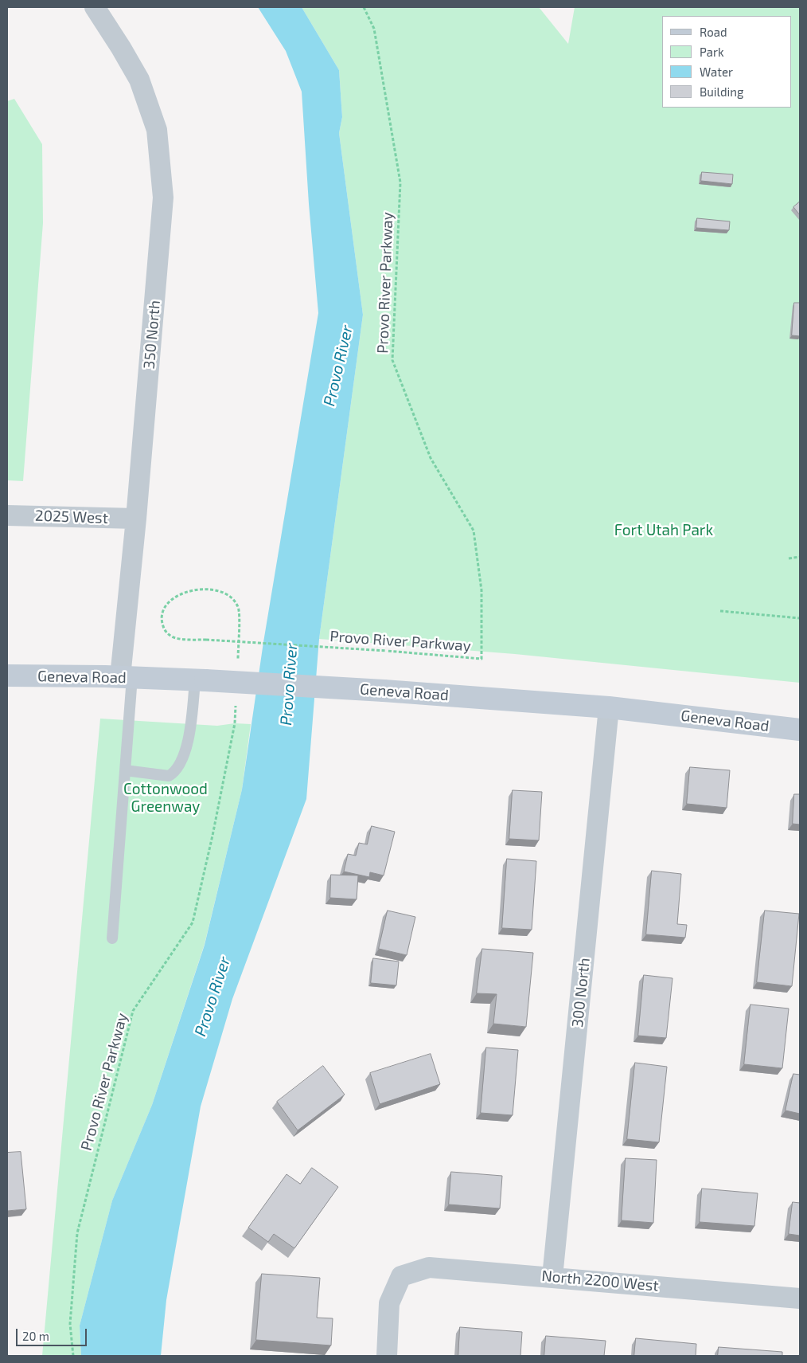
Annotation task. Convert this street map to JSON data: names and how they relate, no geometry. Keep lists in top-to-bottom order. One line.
{"streets":{"main road":["Geneva Road"],"street":["350 North","2025 West","300 North","North 2200 West"],"path":["Provo River Parkway"]},"crossings":[["350 North","2025 West"],["350 North","Geneva Road"],["Geneva Road","300 North"],["300 North","North 2200 West"]],"water":["Provo River"],"parks":["Fort Utah Park","Cottonwood Greenway"],"legend":["Road","Park","Water","Building"],"scale_bar":"20 m"}
